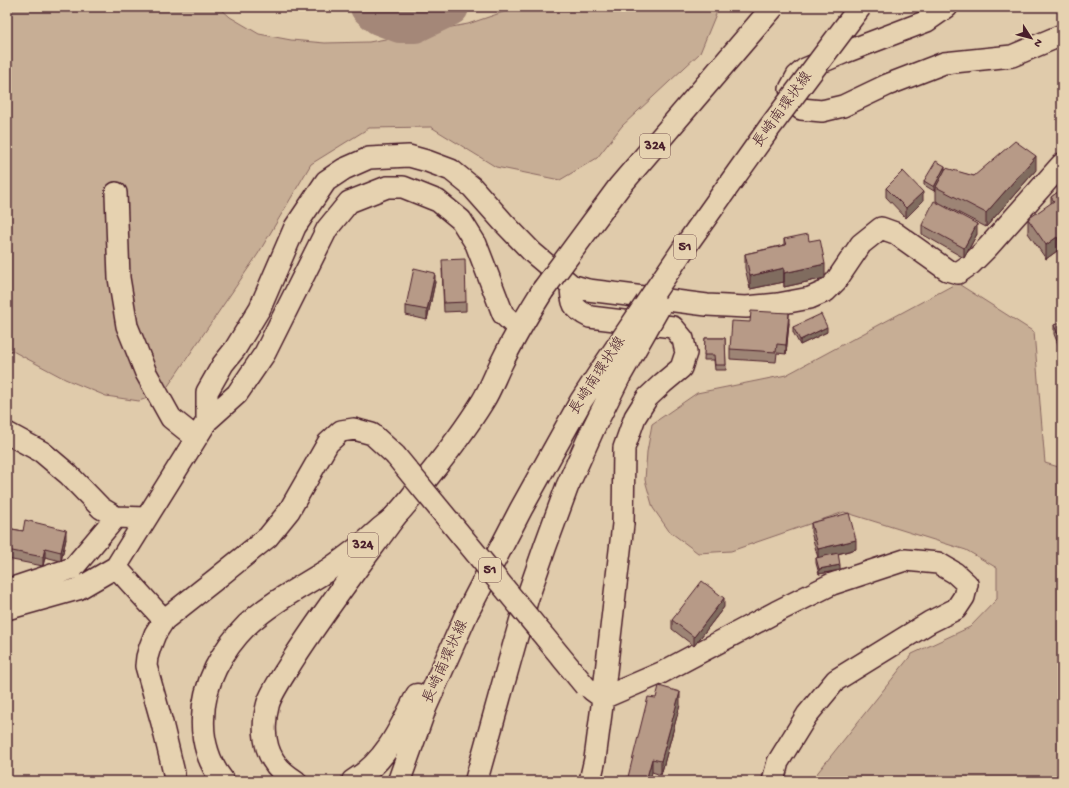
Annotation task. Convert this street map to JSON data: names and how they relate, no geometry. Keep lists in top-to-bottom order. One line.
{"streets":{"highway":["長崎南環状線","324","51"]},"crossings":[["長崎南環状線","51"]],"north":"bottom right"}
